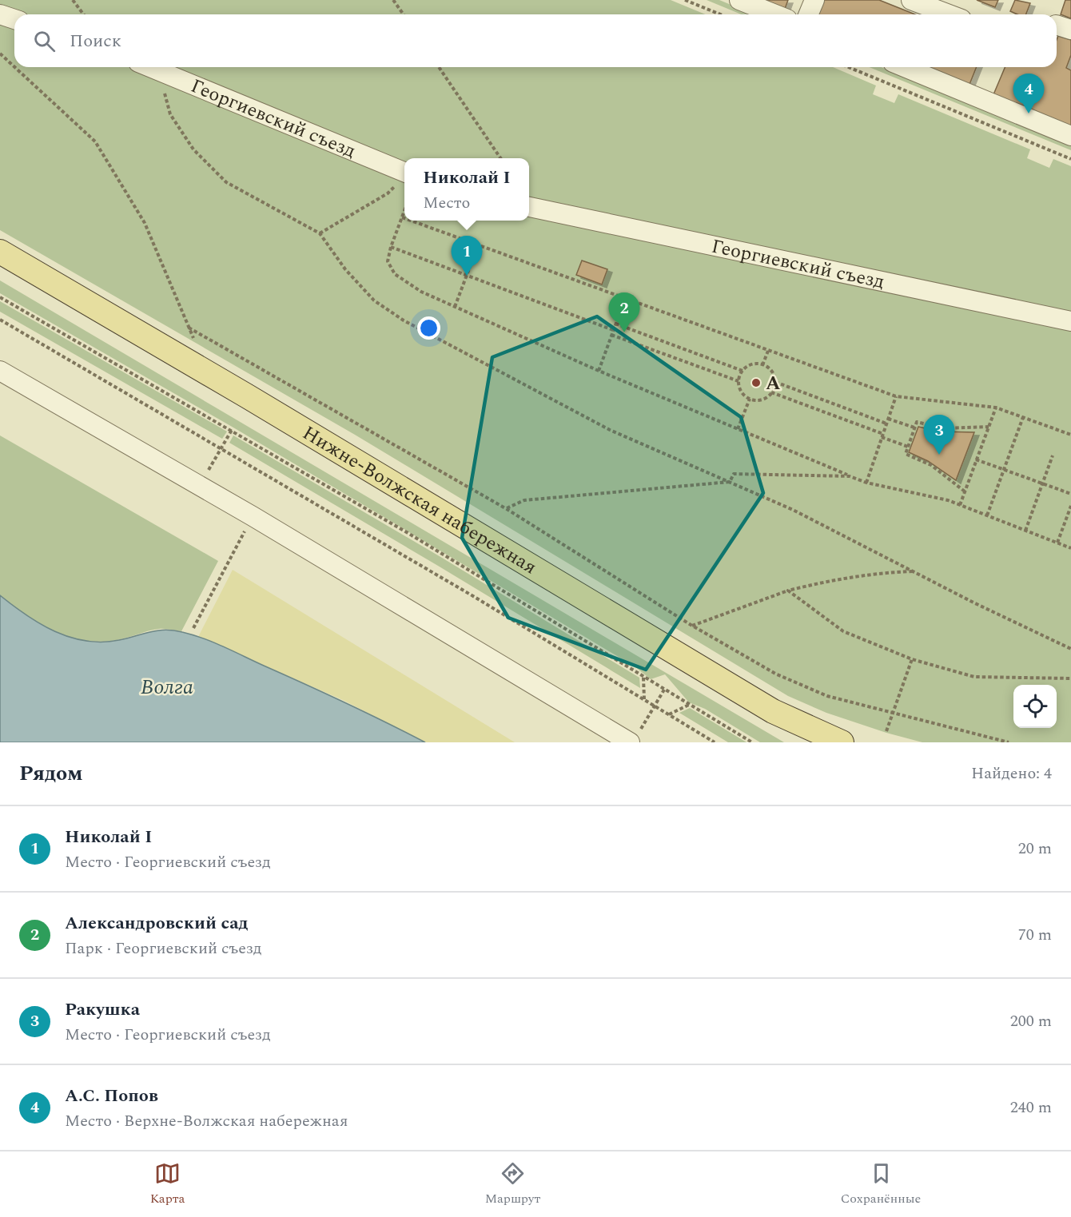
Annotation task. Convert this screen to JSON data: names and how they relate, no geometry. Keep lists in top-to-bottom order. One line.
{"streets":{"main road":["Нижне-Волжская набережная"],"street":["Георгиевский съезд"]},"water":["Волга"],"places":["А"],"page":{"search":"Поиск","pins":["4","1","2","3"],"popup":["Николай I","Место"],"heading":["Рядом","Найдено: 4"],"list":[{"mark":"1","name":"Николай I","note":"Место · Георгиевский съезд","value":"20 m"},{"mark":"2","name":"Александровский сад","note":"Парк · Георгиевский съезд","value":"70 m"},{"mark":"3","name":"Ракушка","note":"Место · Георгиевский съезд","value":"200 m"},{"mark":"4","name":"А.С. Попов","note":"Место · Верхне-Волжская набережная","value":"240 m"}],"nav":["Карта","Маршрут","Сохранённые"]}}
